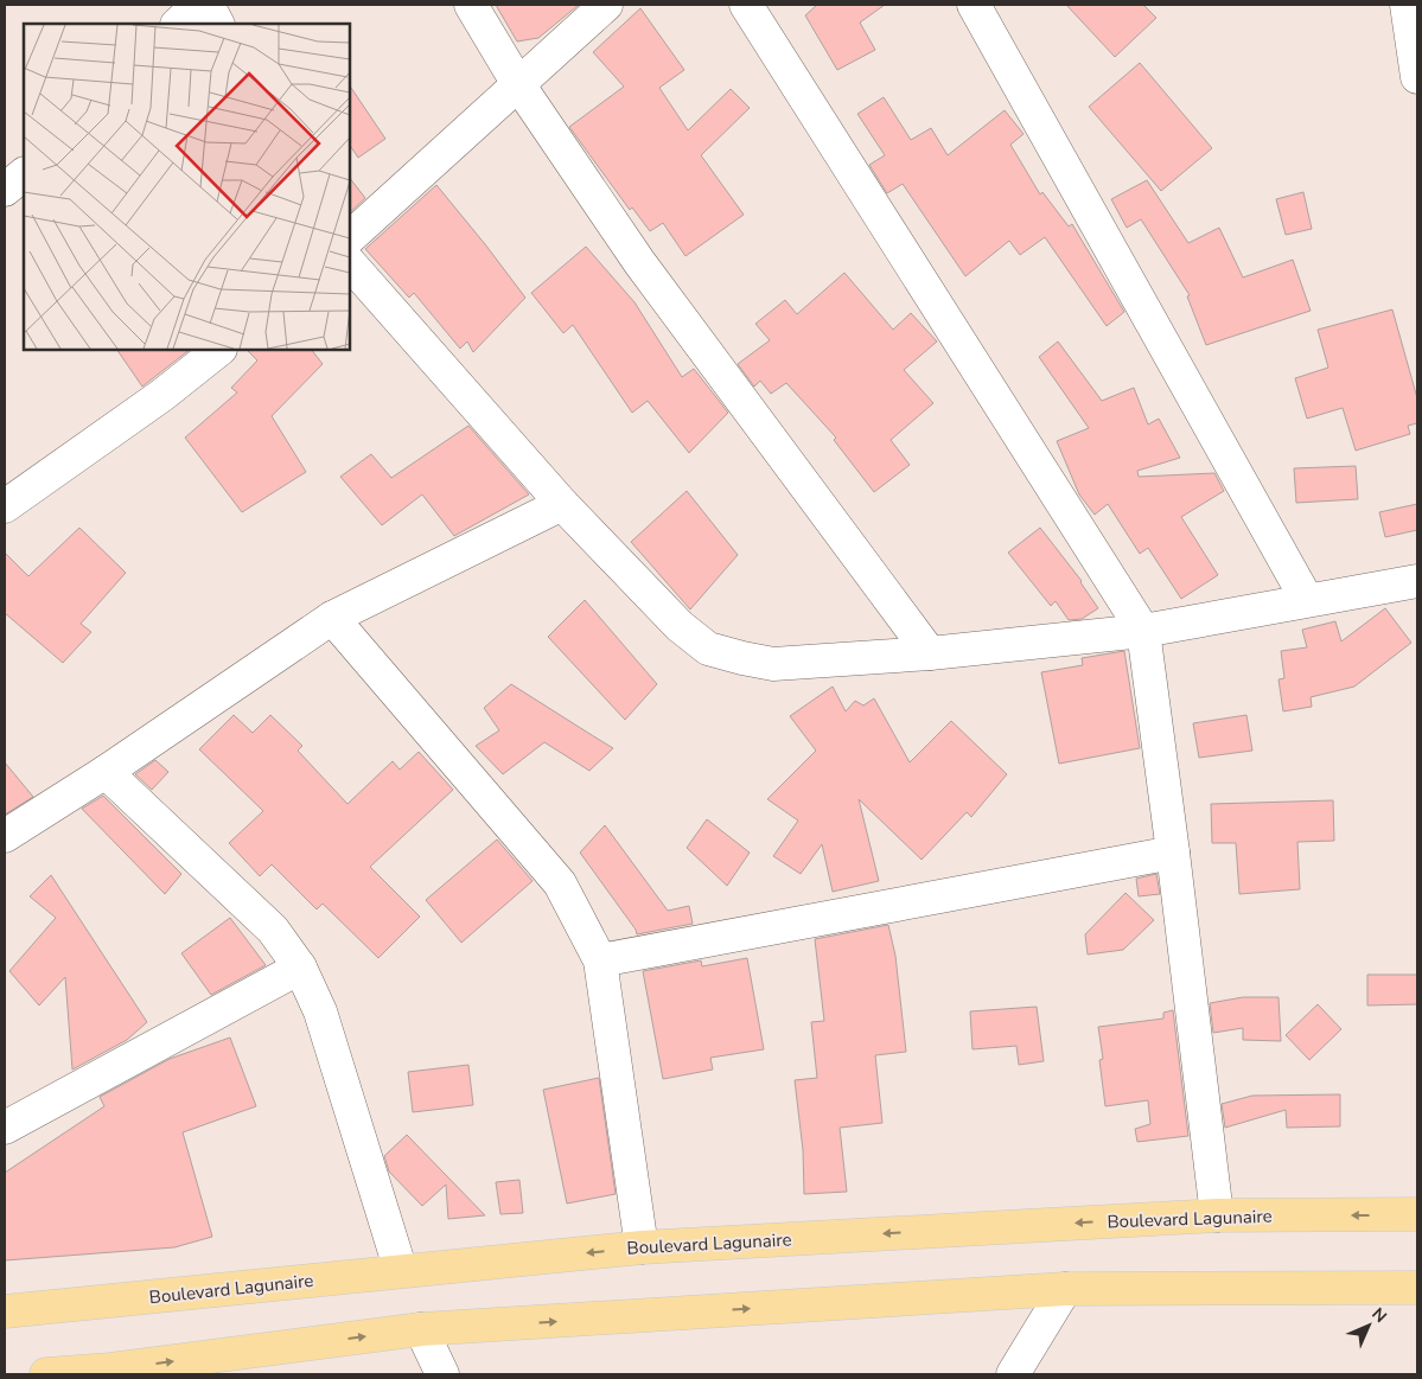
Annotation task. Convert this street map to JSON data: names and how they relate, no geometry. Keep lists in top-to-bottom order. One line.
{"streets":{"main road":["Boulevard Lagunaire"]},"north":"top right"}
